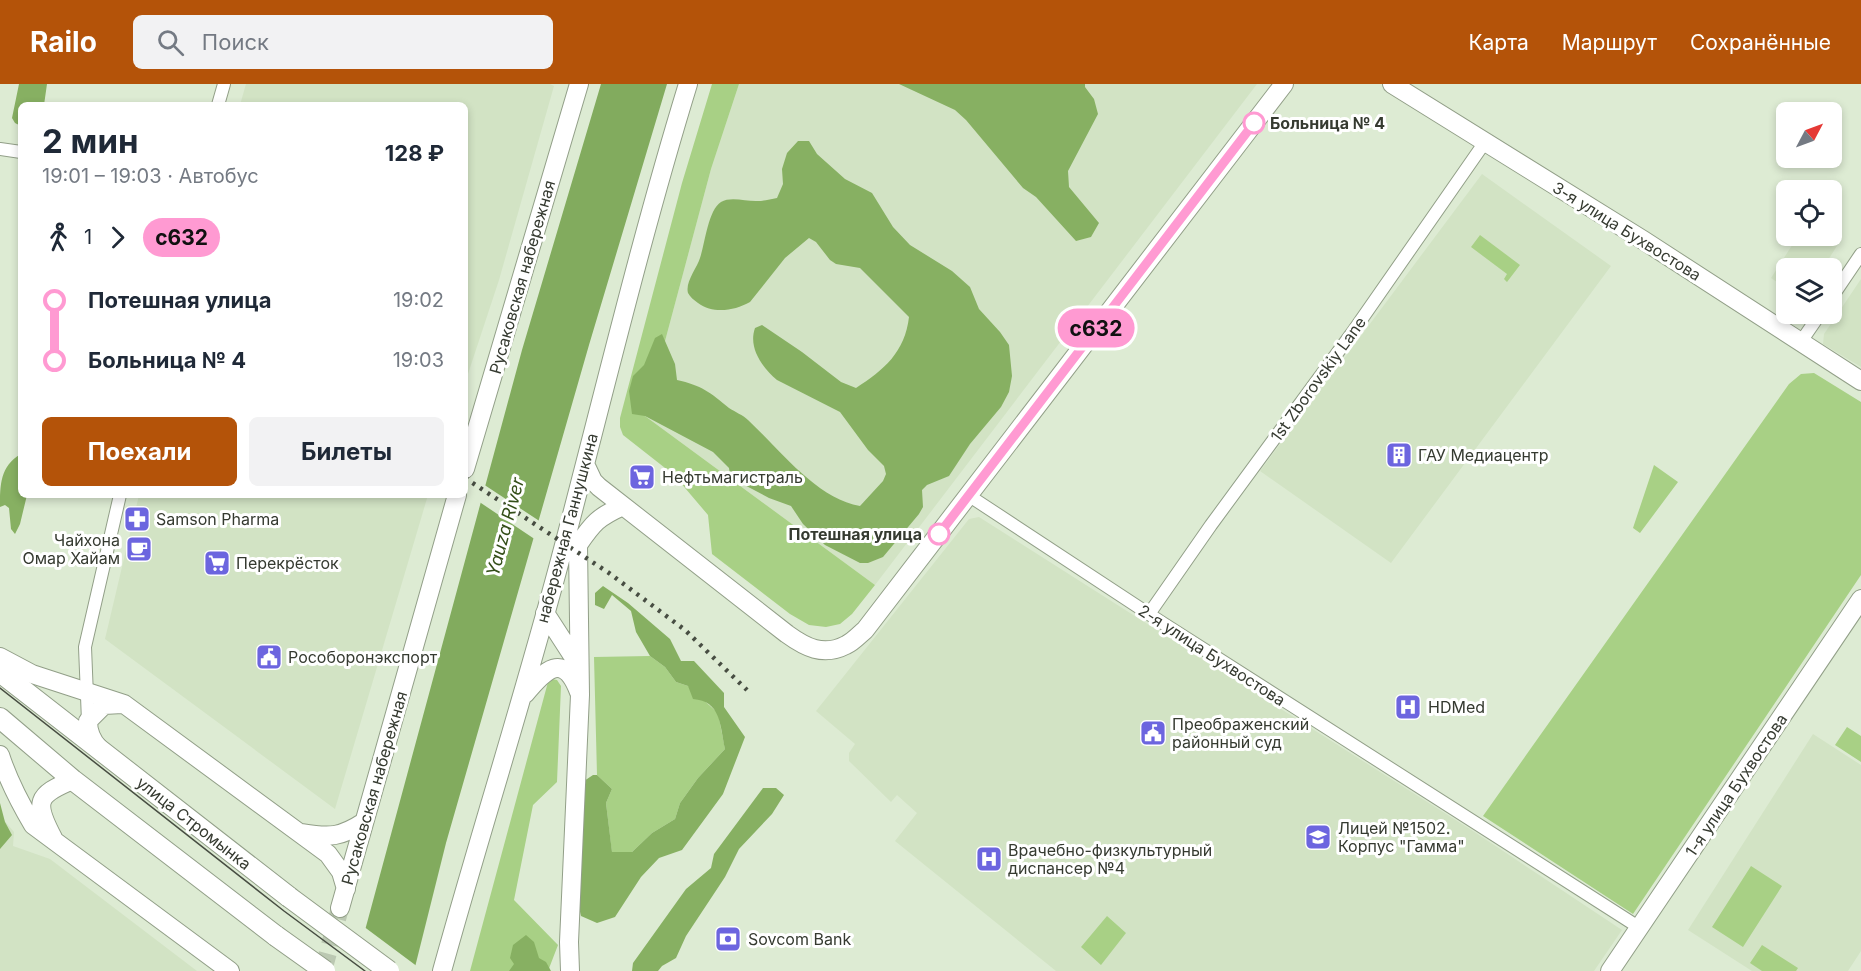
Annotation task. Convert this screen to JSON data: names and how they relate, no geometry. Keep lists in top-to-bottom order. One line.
{"streets":{"main road":["3-я улица Бухвостова","Русаковская набережная","набережная Ганнушкина","1-я улица Бухвостова","улица Стромынка"],"street":["1st Zborovskiy Lane","2-я улица Бухвостова"]},"crossings":[["3-я улица Бухвостова","1st Zborovskiy Lane"],["1st Zborovskiy Lane","2-я улица Бухвостова"],["2-я улица Бухвостова","1-я улица Бухвостова"]],"water":["Yauza River"],"places":{"other":["Больница № 4","Потешная улица"],"building":["ГАУ Медиацентр"],"supermarket":["Нефтьмагистраль","Перекрёсток"],"pharmacy":["Samson Pharma"],"cafe":["Чайхона Омар Хайам"],"public building":["Рособоронэкспорт","Преображенский районный суд"],"hospital":["HDMed","Врачебно-физкультурный диспансер №4"],"school or university":["Лицей №1502. Корпус \"Гамма\""],"bank":["Sovcom Bank"]},"lines":["bus line с632"],"north":"top right","page":{"header":"Railo","search":"Поиск","nav":["Карта","Маршрут","Сохранённые"],"on_map":"с632","heading":["2 мин","19:01 – 19:03 · Автобус","128 ₽"],"legs":["1","с632"],"list":[{"name":"Потешная улица","value":"19:02"},{"name":"Больница № 4","value":"19:03"}],"buttons":["Поехали","Билеты"]}}
